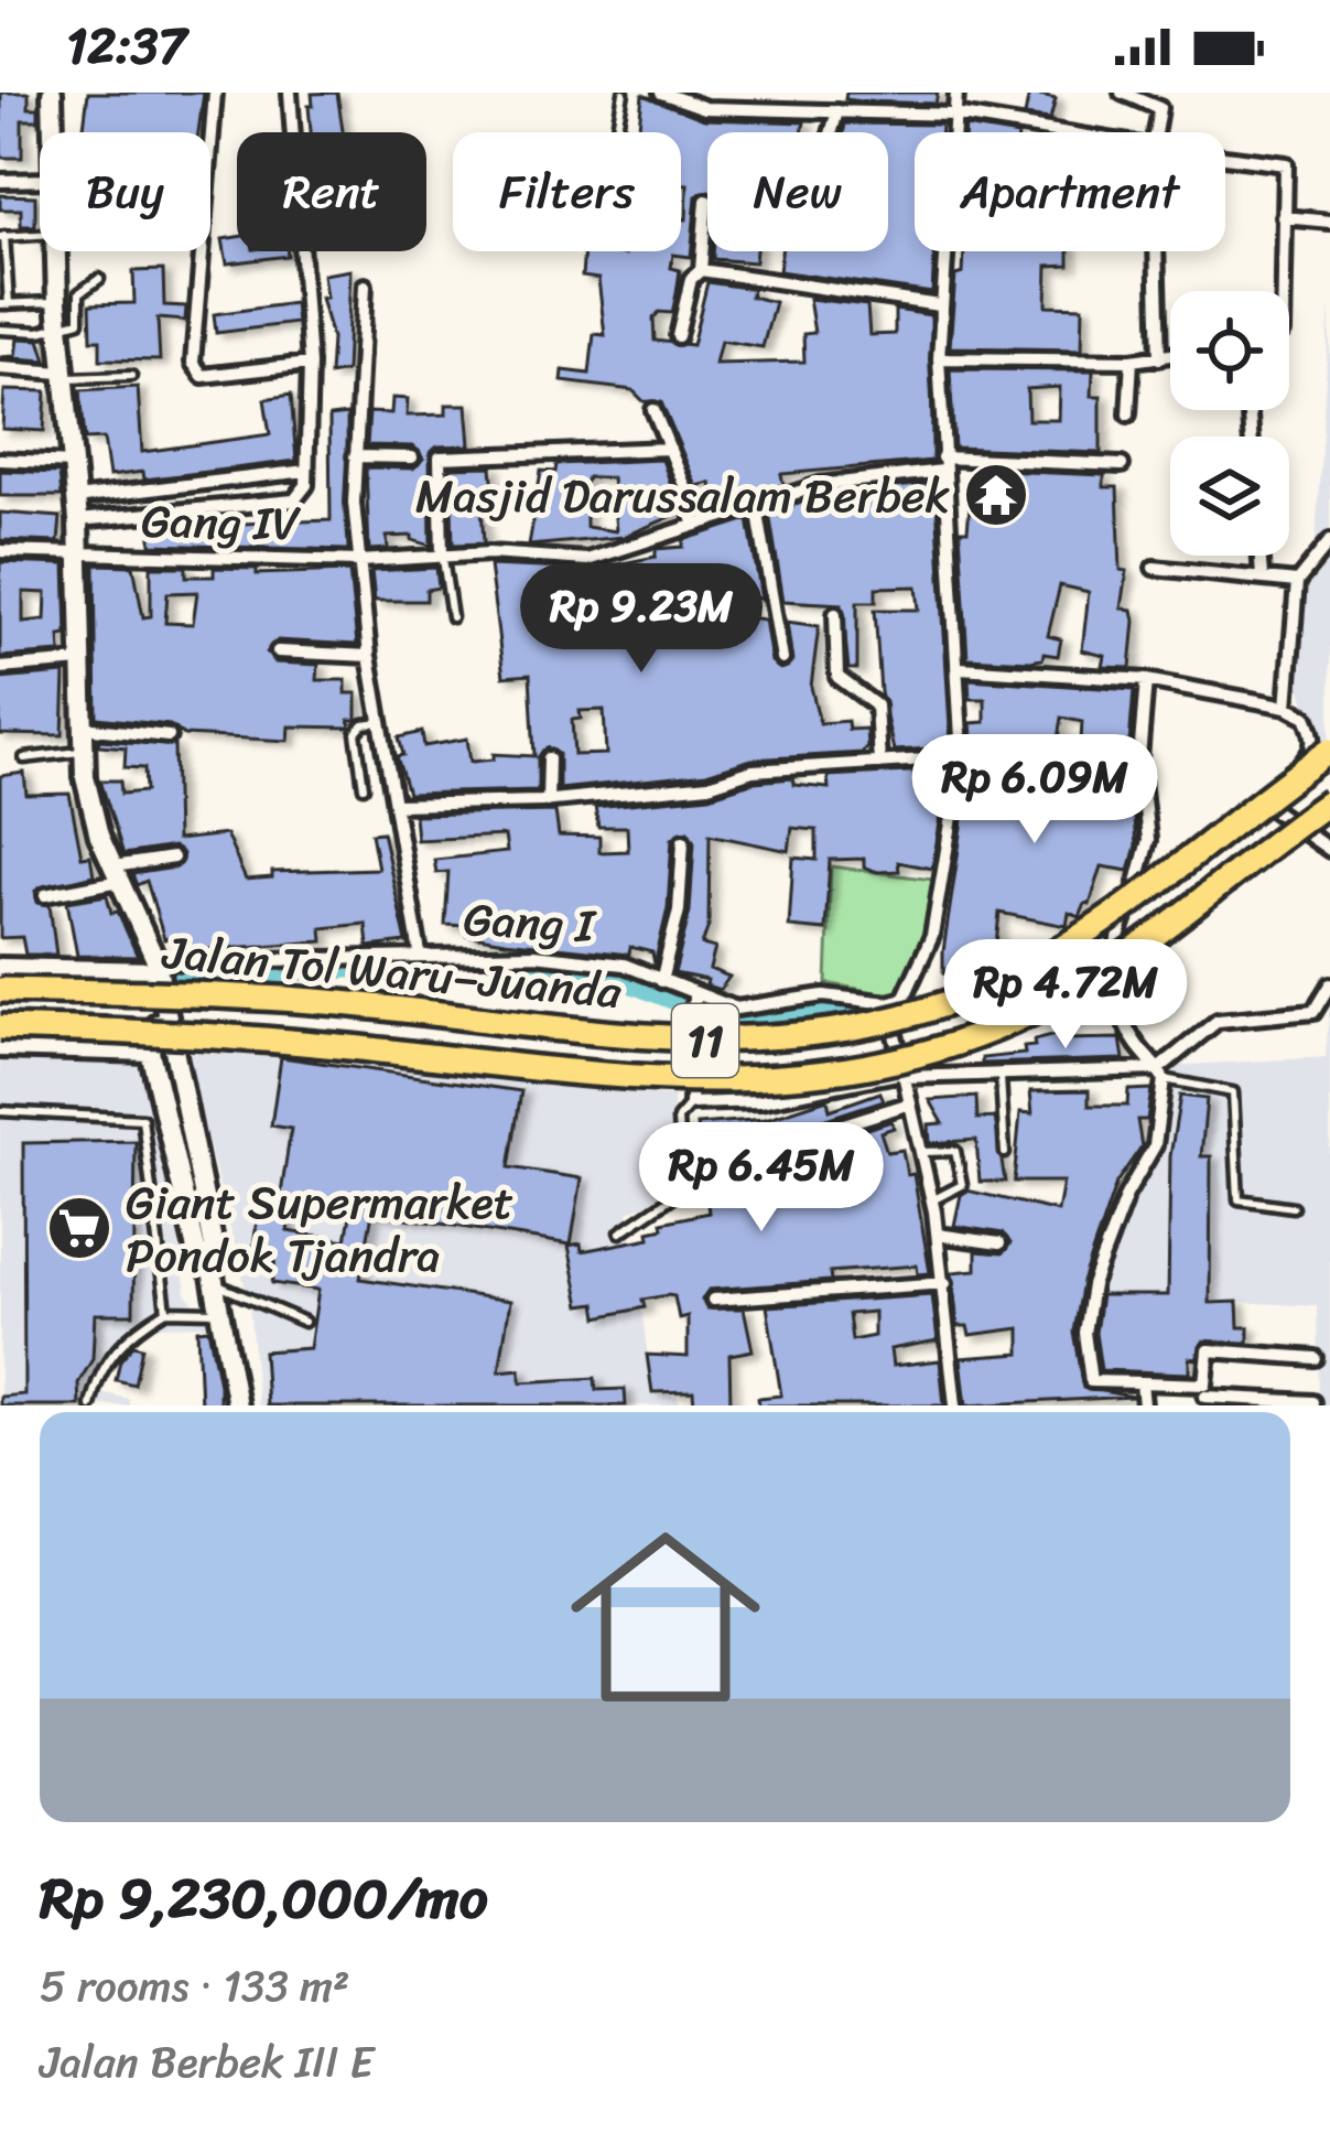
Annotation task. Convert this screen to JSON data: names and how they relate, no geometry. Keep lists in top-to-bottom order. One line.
{"streets":{"highway":["Jalan Tol Waru–Juanda","11"],"street":["Gang IV","Gang I"]},"places":{"temple":["Masjid Darussalam Berbek"],"supermarket":["Giant Supermarket Pondok Tjandra"]},"page":{"status":"12:37","chip":["Buy","Rent","Filters","New","Apartment"],"price":["Rp 9.23M","Rp 6.09M","Rp 4.72M","Rp 6.45M"],"list":[{"name":"Rp 9,230,000/mo","note":"5 rooms · 133 m² · Jalan Berbek III E"}]}}
